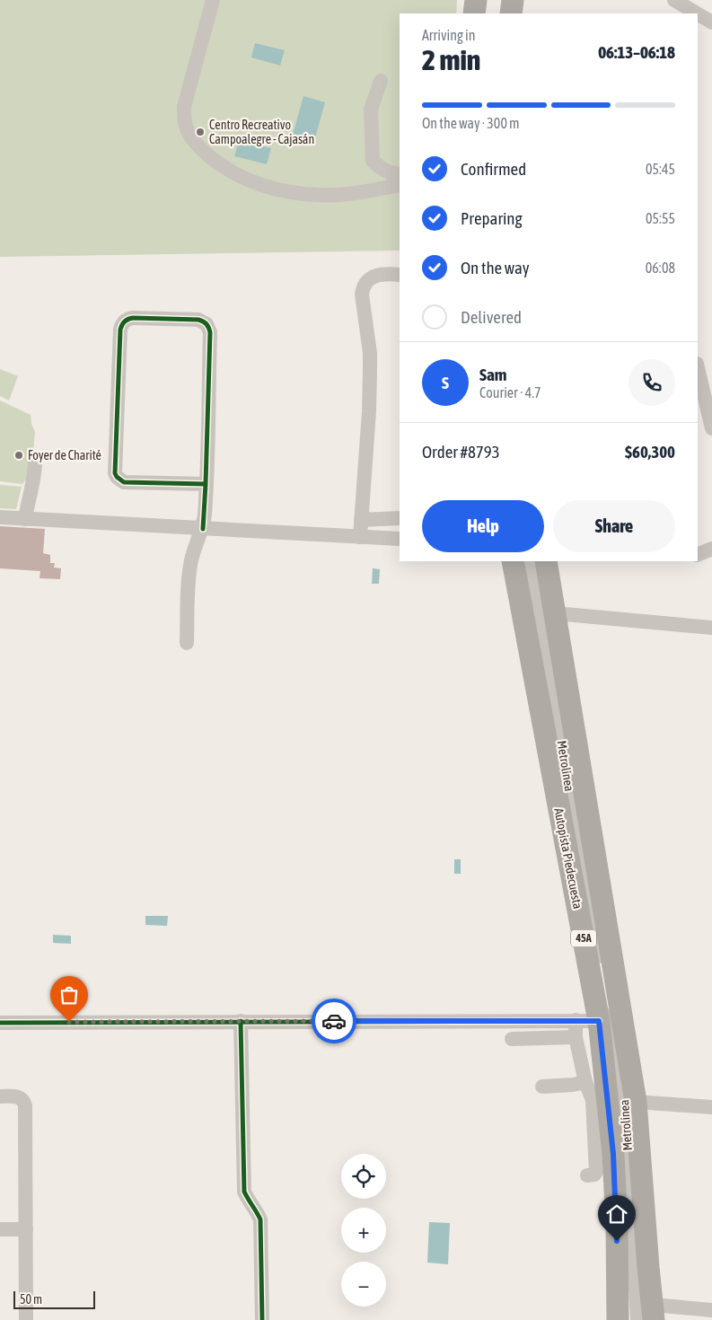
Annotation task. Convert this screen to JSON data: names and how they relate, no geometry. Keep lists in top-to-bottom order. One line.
{"streets":{"highway":["Autopista Piedecuesta","45A"],"street":["Metrolínea"]},"places":["Centro Recreativo Campoalegre - Cajasán","Foyer de Charité"],"scale_bar":"50 m","page":{"heading":["2 min","Arriving in","06:13–06:18"],"panel":["Sam","Courier · 4.7","Order #8793","$60,300"],"bar":"On the way · 300 m","list":[["Confirmed","05:45"],["Preparing","05:55"],["On the way","06:08"],"Delivered"],"round":"S","buttons":["Help","Share"],"map_buttons":["+","−"],"scale":"50 m"}}
